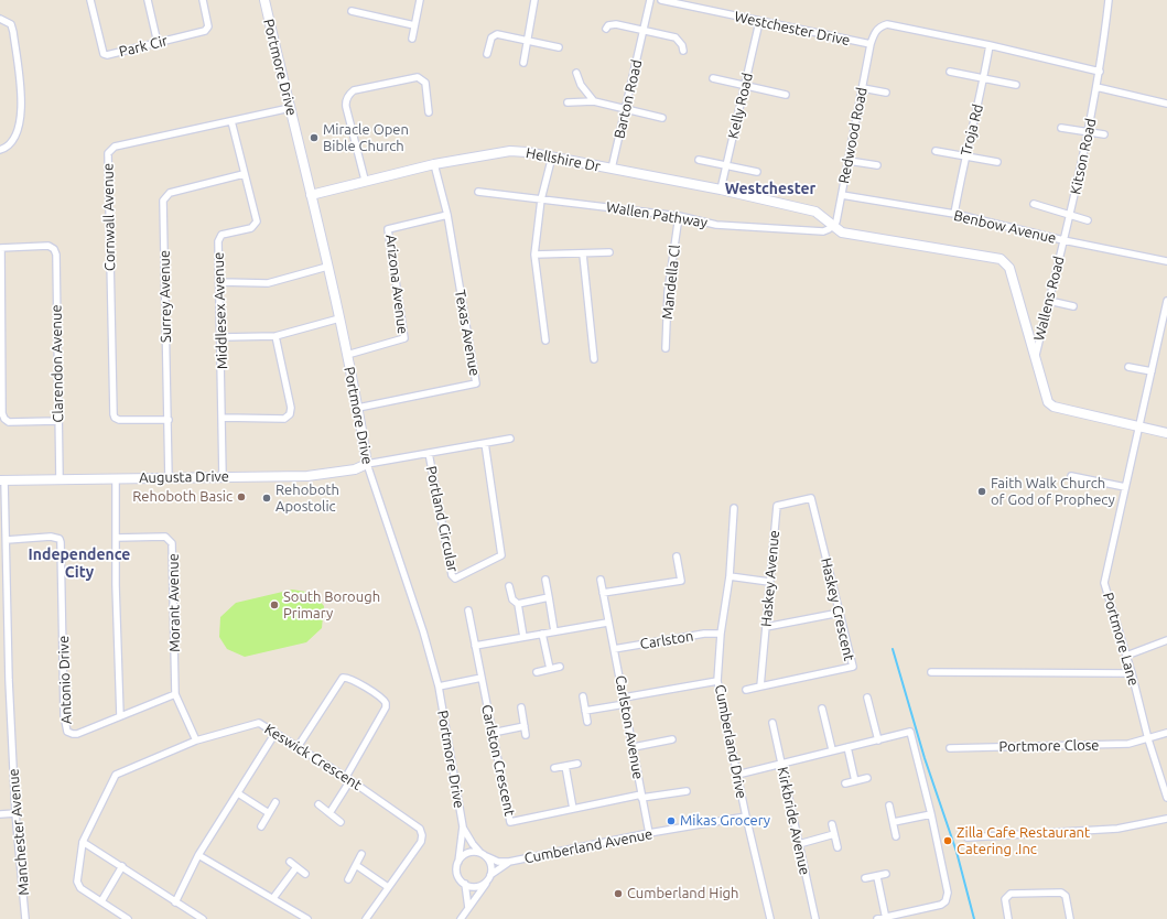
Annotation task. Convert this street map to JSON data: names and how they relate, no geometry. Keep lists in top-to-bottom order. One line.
{"streets":{"street":["Westchester Drive","Park Cir","Portmore Drive","Barton Road","Kelly Road","Troja Rd","Redwood Road","Kitson Road","Hellshire Dr","Wallen Pathway","Cornwall Avenue","Benbow Avenue","Mandella Cl","Arizona Avenue","Surrey Avenue","Wallens Road","Middlesex Avenue","Texas Avenue","Clarendon Avenue","Augusta Drive","Portland Circular","Haskey Avenue","Morant Avenue","Haskey Crescent","Portmore Lane","Carlston","Antonio Drive","Carlston Avenue","Cumberland Drive","Portmore Close","Keswick Crescent","Carlston Crescent","Kirkbride Avenue","Manchester Avenue","Cumberland Avenue"]},"crossings":[["Westchester Drive","Kelly Road"],["Westchester Drive","Redwood Road"],["Portmore Drive","Hellshire Dr"],["Portmore Drive","Cornwall Avenue"],["Portmore Drive","Arizona Avenue"],["Portmore Drive","Texas Avenue"],["Portmore Drive","Augusta Drive"],["Portmore Drive","Cumberland Avenue"],["Barton Road","Hellshire Dr"],["Kelly Road","Hellshire Dr"],["Troja Rd","Benbow Avenue"],["Redwood Road","Hellshire Dr"],["Redwood Road","Wallen Pathway"],["Redwood Road","Benbow Avenue"],["Kitson Road","Benbow Avenue"],["Kitson Road","Wallens Road"],["Hellshire Dr","Wallen Pathway"],["Hellshire Dr","Texas Avenue"],["Wallen Pathway","Mandella Cl"],["Cornwall Avenue","Surrey Avenue"],["Cornwall Avenue","Middlesex Avenue"],["Benbow Avenue","Wallens Road"],["Arizona Avenue","Texas Avenue"],["Surrey Avenue","Middlesex Avenue"],["Surrey Avenue","Augusta Drive"],["Middlesex Avenue","Augusta Drive"],["Clarendon Avenue","Augusta Drive"],["Augusta Drive","Manchester Avenue"],["Haskey Avenue","Haskey Crescent"],["Morant Avenue","Antonio Drive"],["Portmore Lane","Portmore Close"],["Carlston","Carlston Avenue"],["Carlston","Cumberland Drive"],["Antonio Drive","Manchester Avenue"],["Carlston Avenue","Carlston Crescent"],["Carlston Avenue","Cumberland Avenue"],["Cumberland Drive","Cumberland Avenue"]],"districts":["Westchester","Independence City"],"places":["Miracle Open Bible Church","Faith Walk Church of God of Prophecy","Rehoboth Basic","Rehoboth Apostolic","South Borough Primary","Mikas Grocery","Zilla Cafe Restaurant Catering .Inc","Cumberland High"]}
